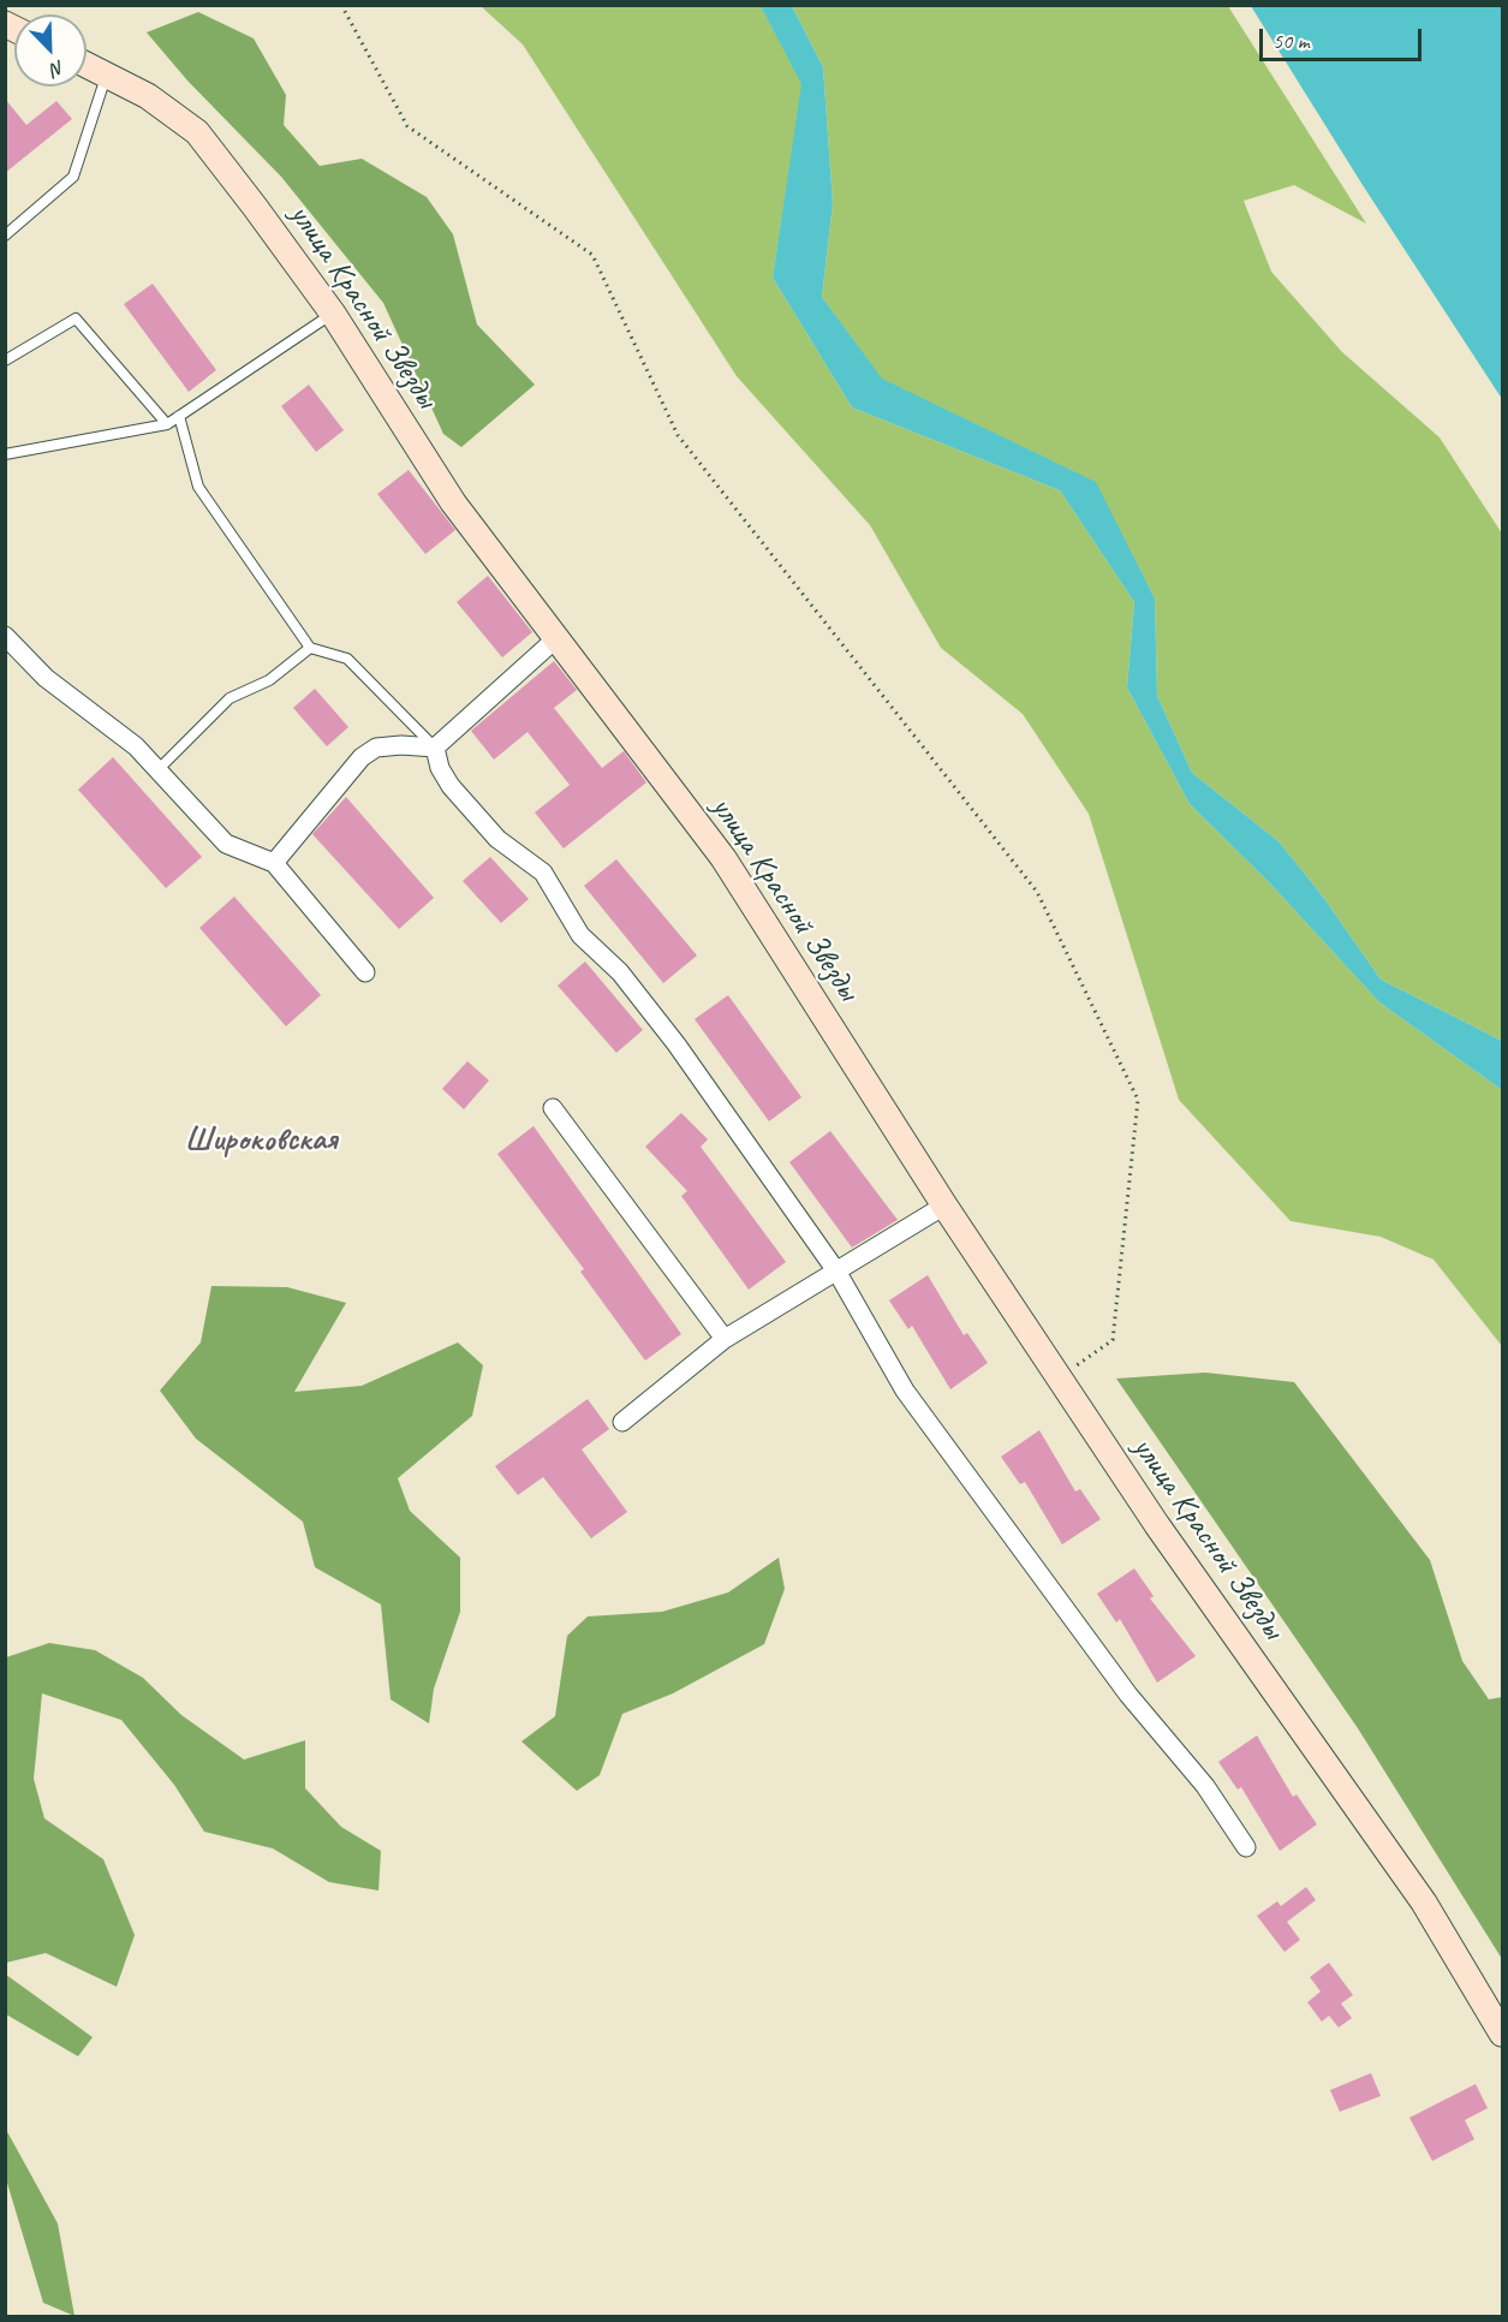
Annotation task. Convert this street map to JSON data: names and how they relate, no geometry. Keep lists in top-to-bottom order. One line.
{"streets":{"street":["улица Красной Звезды"]},"districts":["Широковская"],"scale_bar":"50 m","north":"bottom right"}
